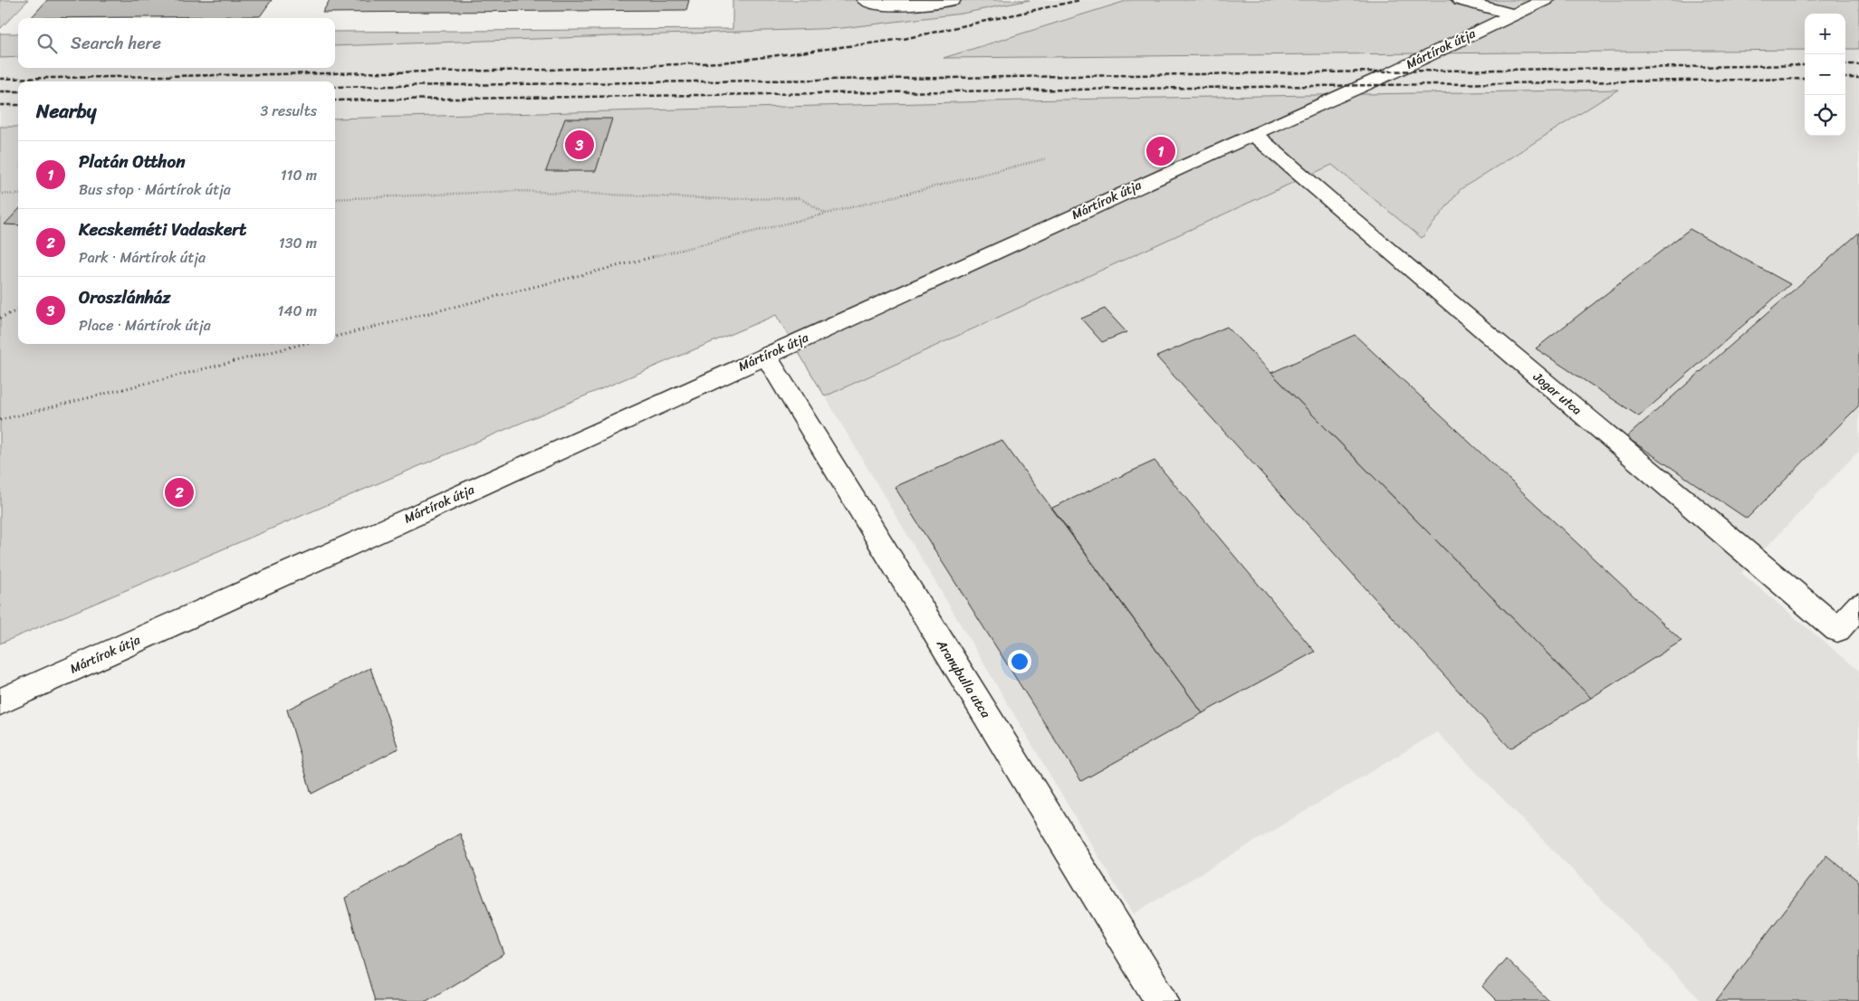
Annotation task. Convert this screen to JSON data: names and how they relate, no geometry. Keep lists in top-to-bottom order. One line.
{"streets":{"street":["Mártírok útja","Jogar utca","Aranybulla utca"]},"crossings":[["Mártírok útja","Jogar utca"],["Mártírok útja","Aranybulla utca"]],"page":{"map_buttons":["+","−"],"search":"Search here","heading":["Nearby","3 results"],"pins":["3","1","2"],"list":[{"mark":"1","name":"Platán Otthon","note":"Bus stop · Mártírok útja","value":"110 m"},{"mark":"2","name":"Kecskeméti Vadaskert","note":"Park · Mártírok útja","value":"130 m"},{"mark":"3","name":"Oroszlánház","note":"Place · Mártírok útja","value":"140 m"}]}}
